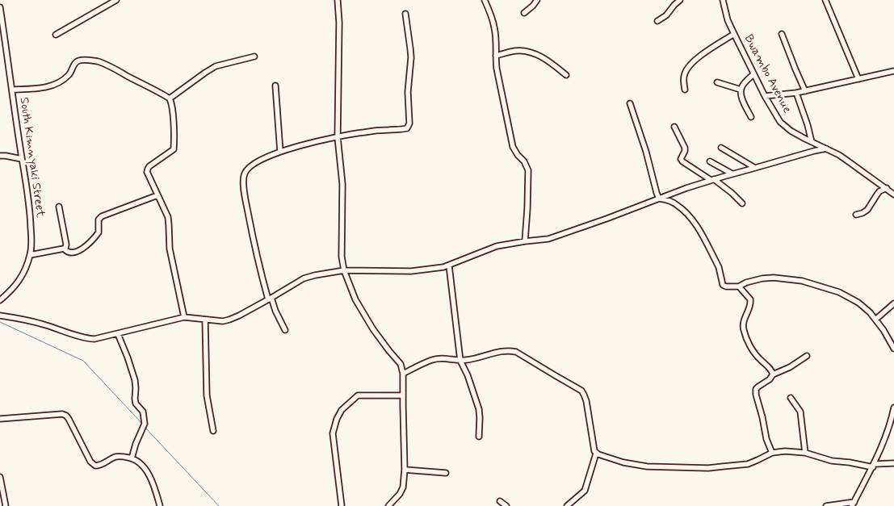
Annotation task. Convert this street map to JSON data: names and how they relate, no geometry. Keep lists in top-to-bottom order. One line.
{"streets":{"street":["Bwambo Avenue","South Kimnyaki Street"]}}
